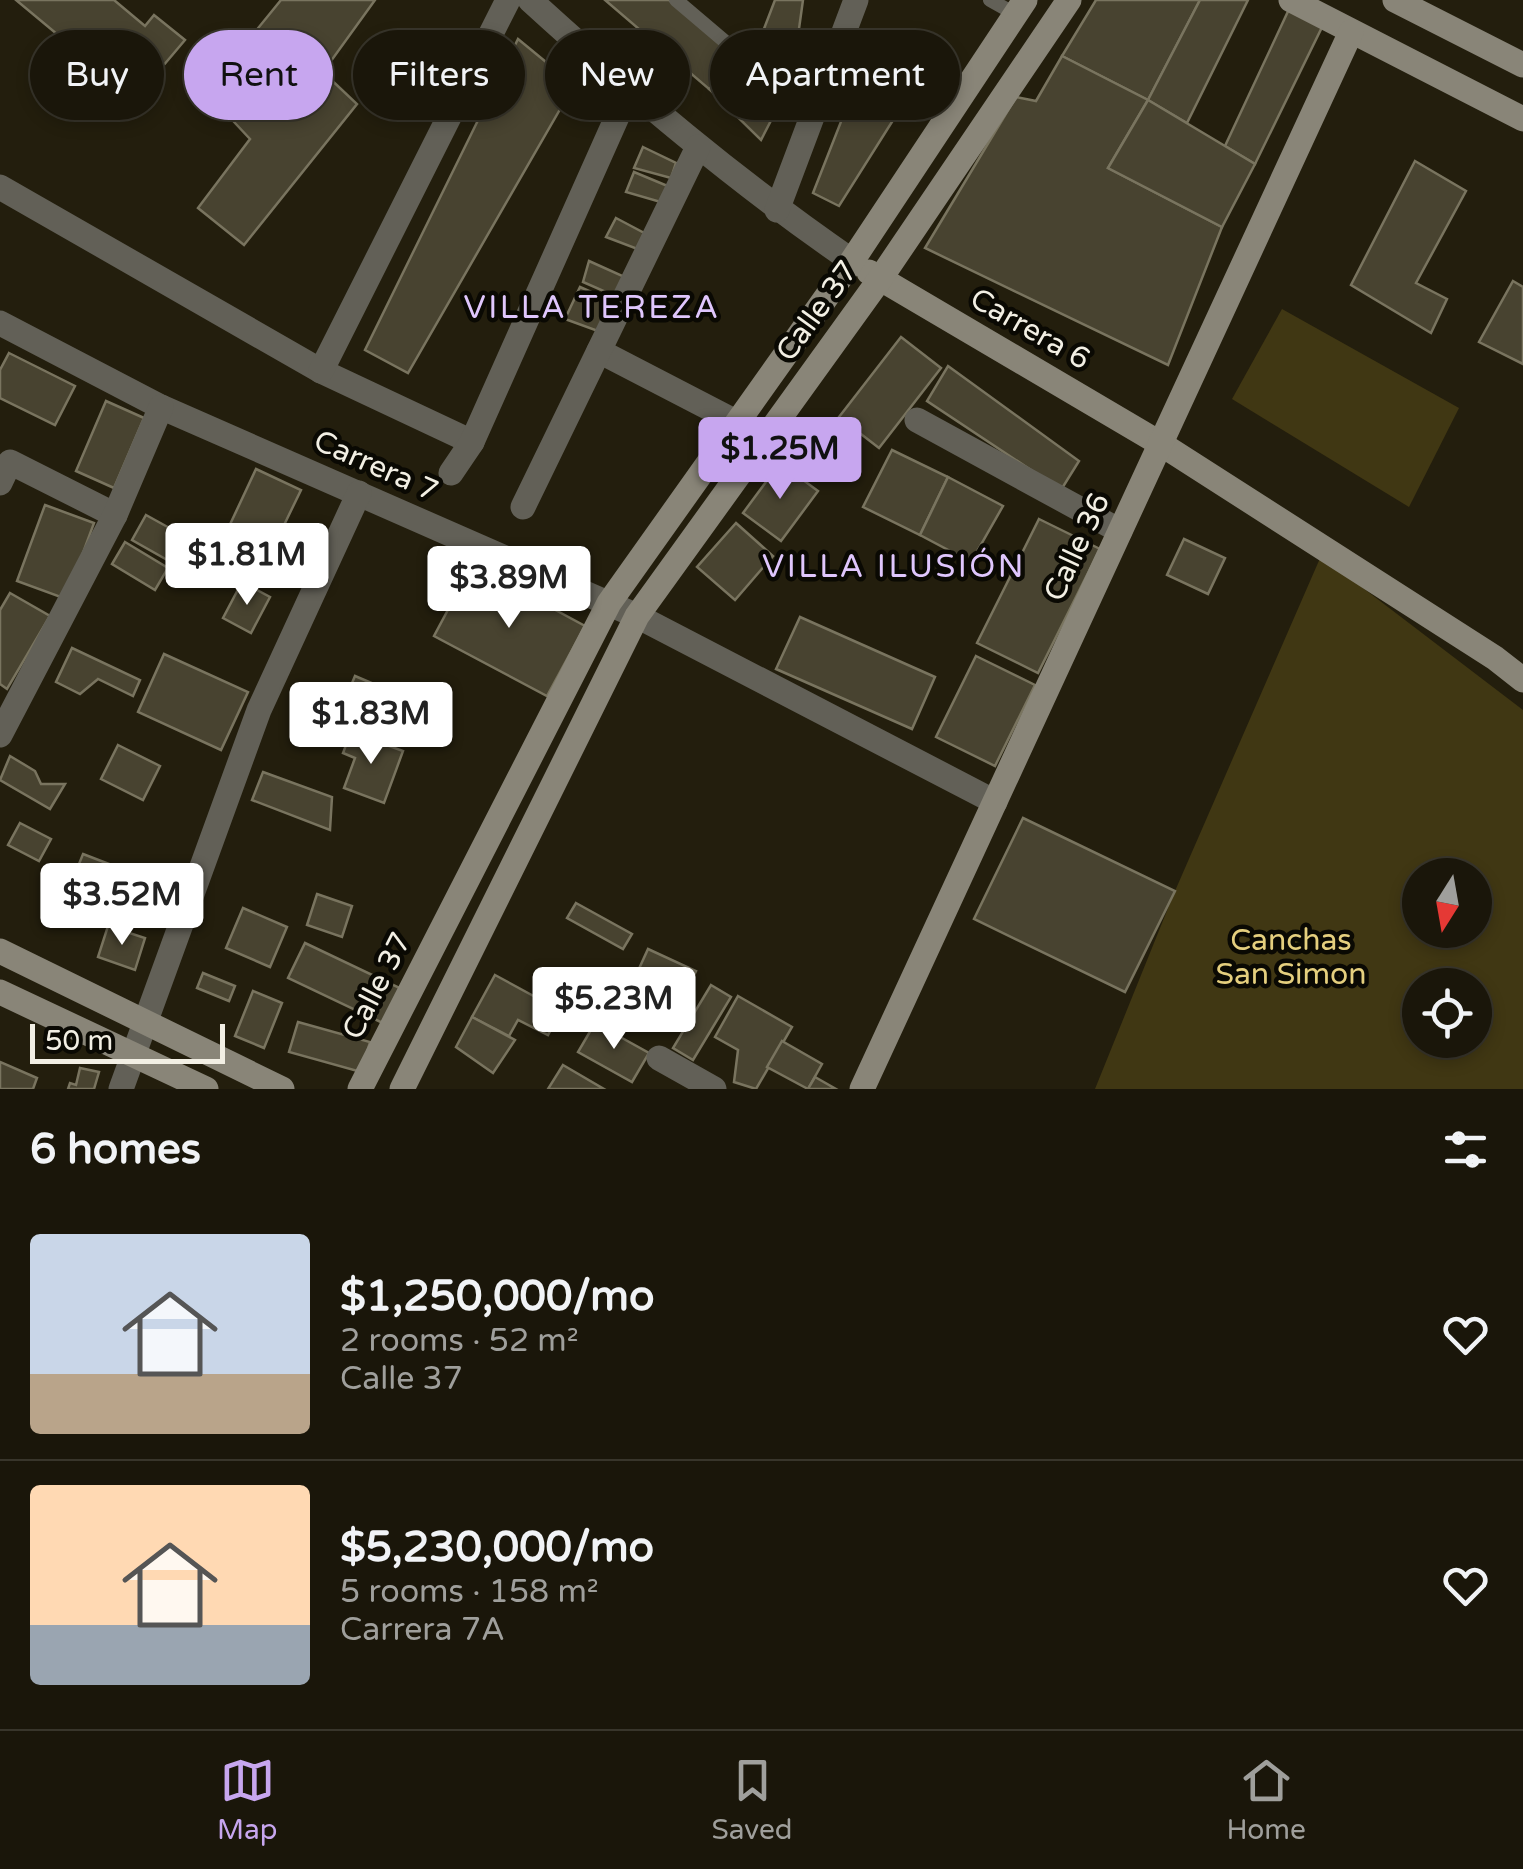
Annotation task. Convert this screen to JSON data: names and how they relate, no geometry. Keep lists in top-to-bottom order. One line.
{"streets":{"main road":["Calle 37","Carrera 6","Calle 36"],"street":["Carrera 7"]},"crossings":[["Calle 37","Carrera 6"],["Calle 37","Carrera 7"],["Carrera 6","Calle 36"],["Carrera 7","Calle 36"]],"districts":["VILLA TEREZA","VILLA ILUSIÓN"],"parks":["Canchas San Simon"],"scale_bar":"50 m","north":"bottom","page":{"chip":["Buy","Rent","Filters","New","Apartment"],"price":["$1.25M","$1.81M","$3.89M","$1.83M","$3.52M","$5.23M"],"scale":"50 m","heading":"6 homes","list":[{"name":"$1,250,000/mo","note":"2 rooms · 52 m² · Calle 37"},{"name":"$5,230,000/mo","note":"5 rooms · 158 m² · Carrera 7A"}],"tabs":["Map","Saved","Home"]}}
